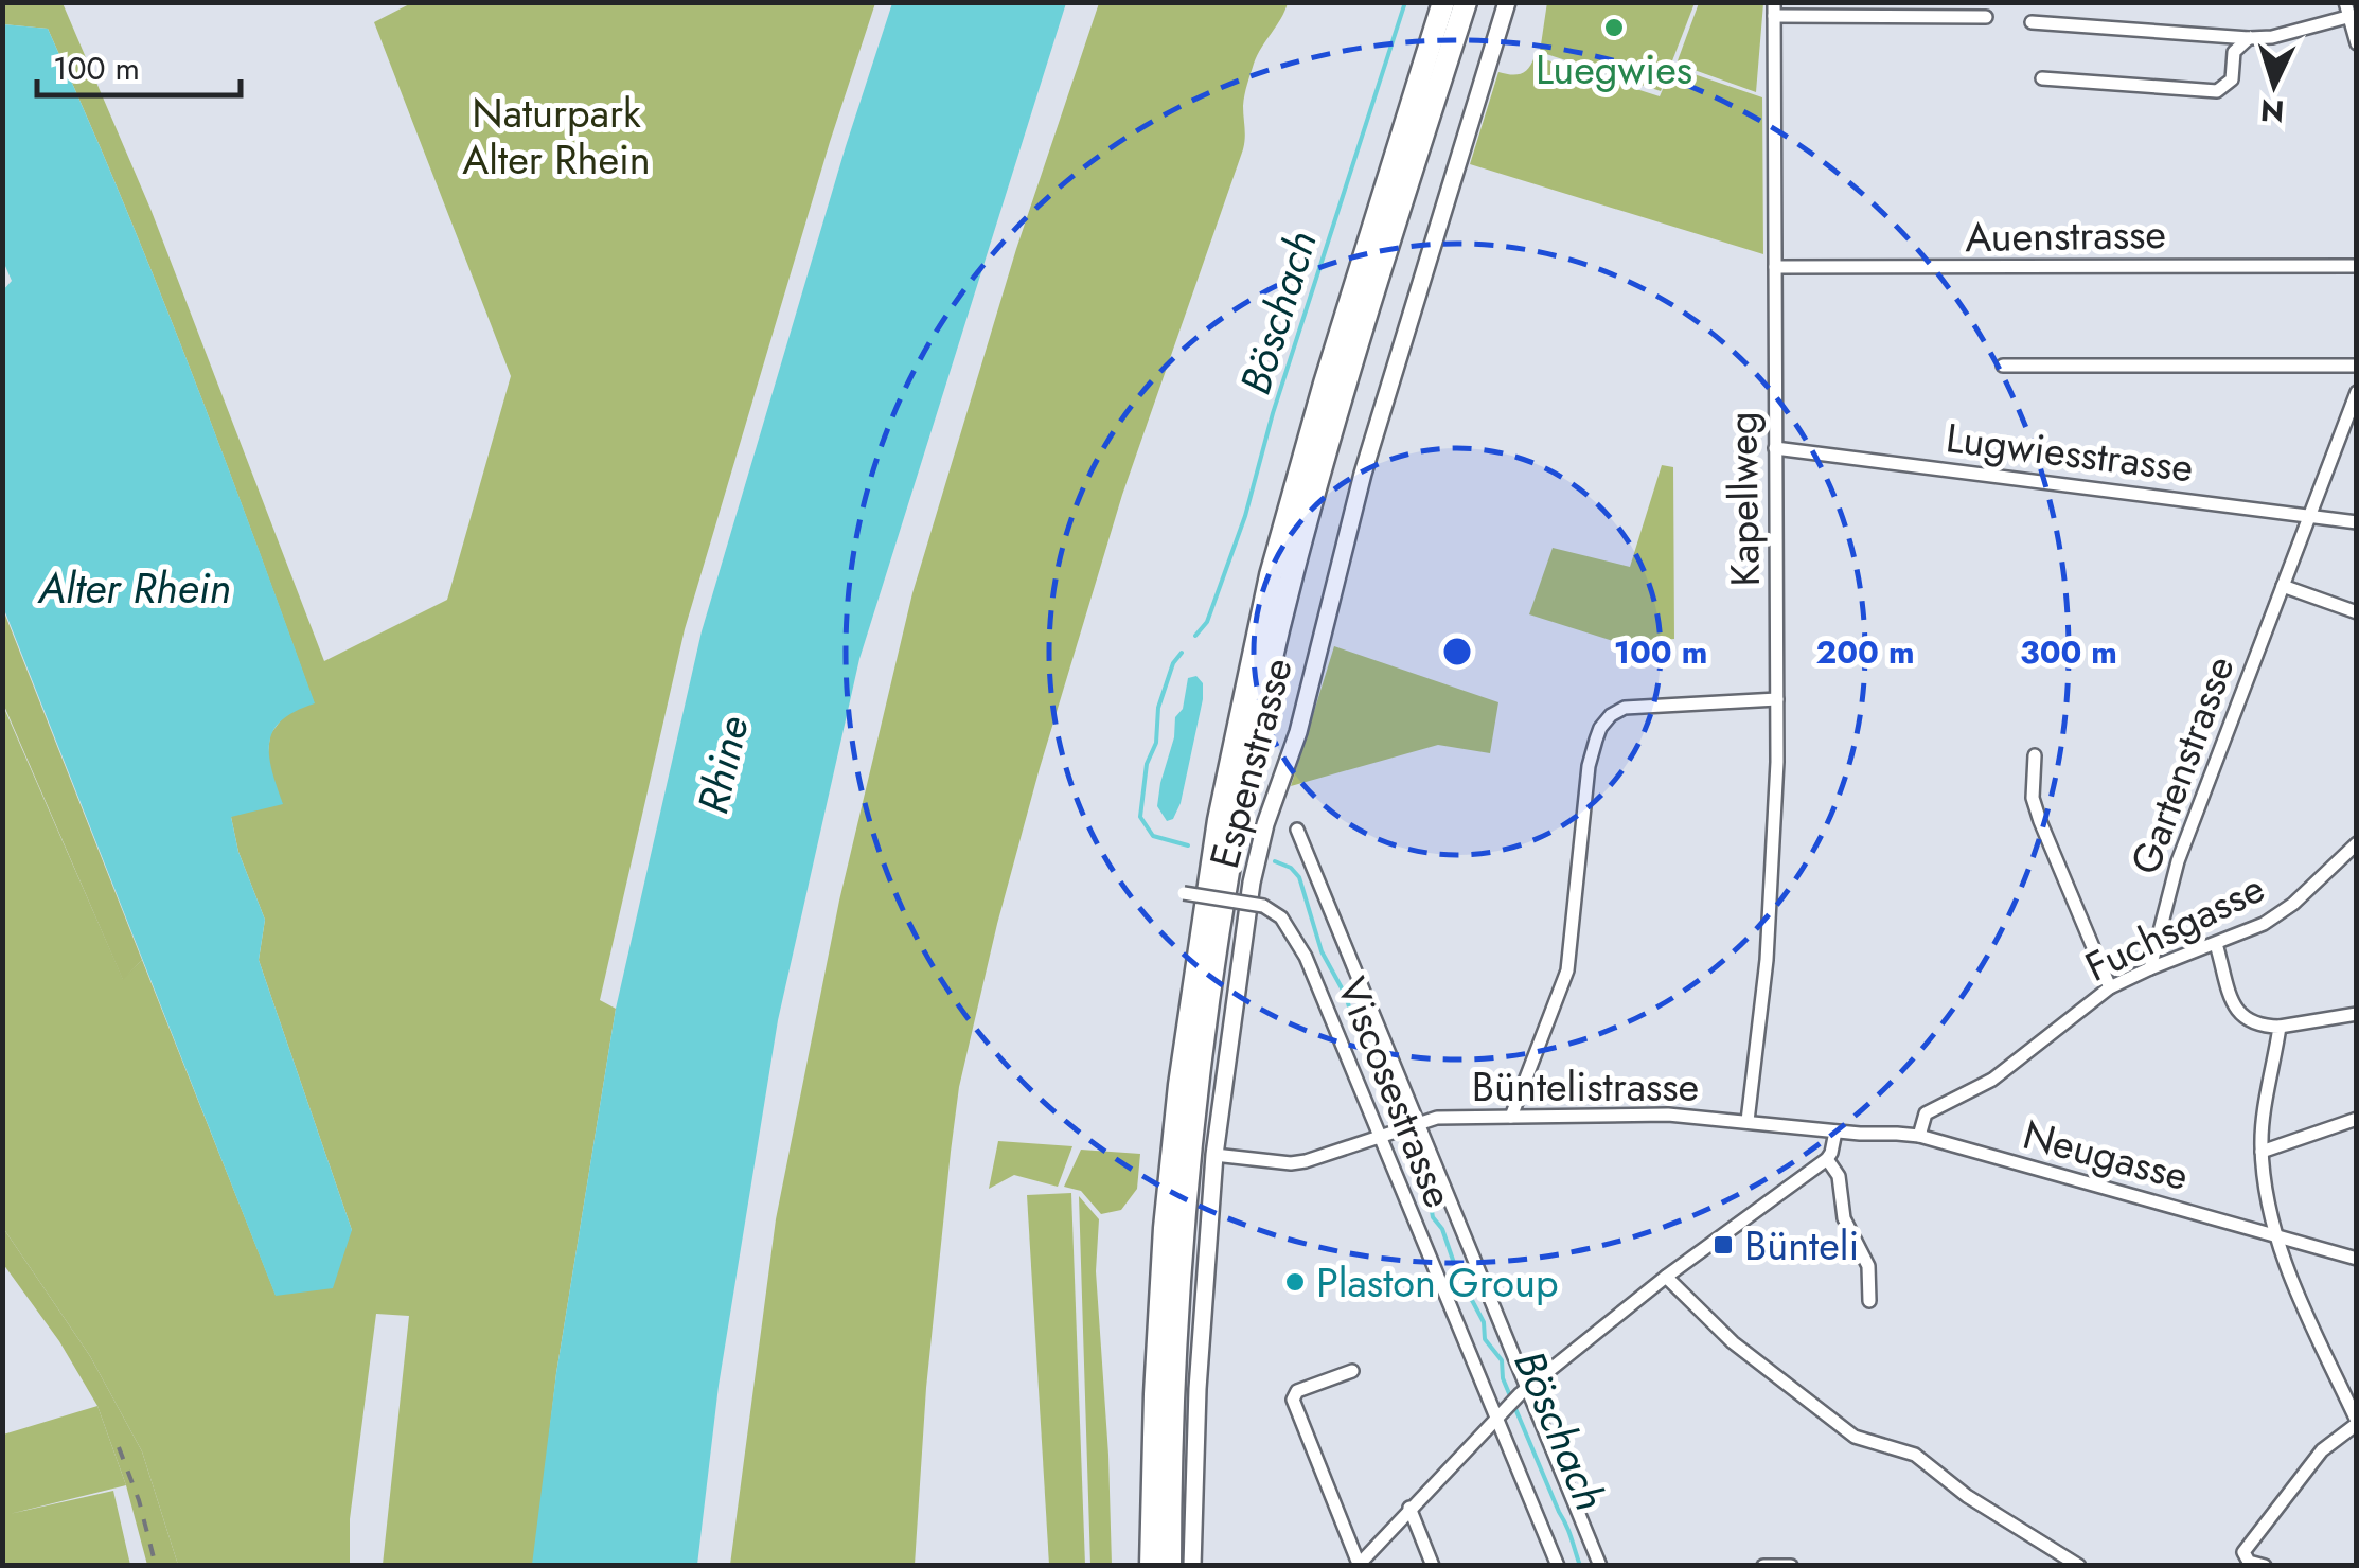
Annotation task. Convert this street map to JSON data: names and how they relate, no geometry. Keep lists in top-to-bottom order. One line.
{"streets":{"street":["Auenstrasse","Lugwiesstrasse","Kapellweg","Espenstrasse","Gartenstrasse","Fuchsgasse","Büntelistrasse","Viscosestrasse","Neugasse"]},"crossings":[["Auenstrasse","Kapellweg"],["Lugwiesstrasse","Kapellweg"],["Lugwiesstrasse","Gartenstrasse"],["Kapellweg","Büntelistrasse"],["Espenstrasse","Büntelistrasse"],["Gartenstrasse","Fuchsgasse"],["Fuchsgasse","Neugasse"],["Büntelistrasse","Viscosestrasse"],["Büntelistrasse","Neugasse"]],"water":["Böschach","Alter Rhein","Rhine"],"parks":["Naturpark Alter Rhein"],"places":{"other":["Luegwies","Plaston Group"],"transit":["Bünteli"]},"scale_bar":"100 m","north":"bottom","rings":["100 m","200 m","300 m"]}
